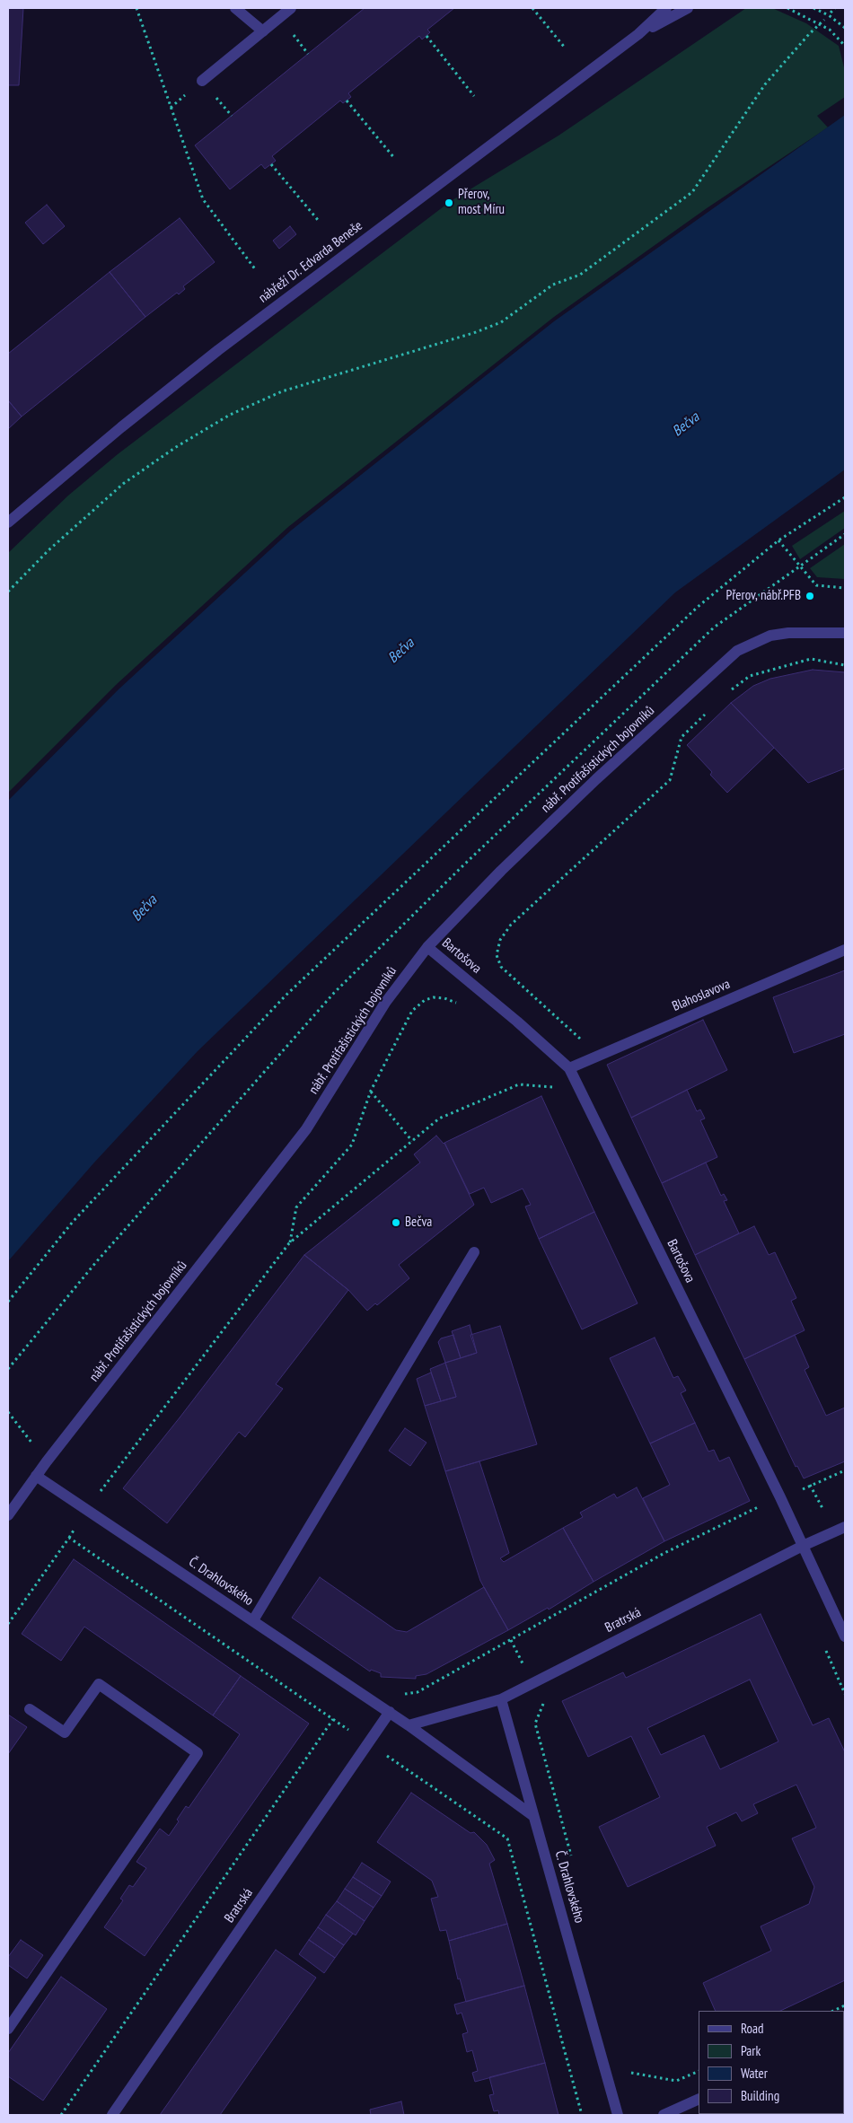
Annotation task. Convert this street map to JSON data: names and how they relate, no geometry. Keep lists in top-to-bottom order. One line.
{"streets":{"street":["nábřeží Dr. Edvarda Beneše","nábř. Protifašistických bojovníků","Bartošova","Blahoslavova","Č. Drahlovského","Bratrská"]},"crossings":[["nábř. Protifašistických bojovníků","Bartošova"],["nábř. Protifašistických bojovníků","Č. Drahlovského"],["Bartošova","Blahoslavova"],["Bartošova","Bratrská"],["Č. Drahlovského","Bratrská"]],"water":["Bečva"],"places":["Přerov, most Míru","Přerov, nábř.PFB","Bečva"],"legend":["Road","Park","Water","Building"]}
